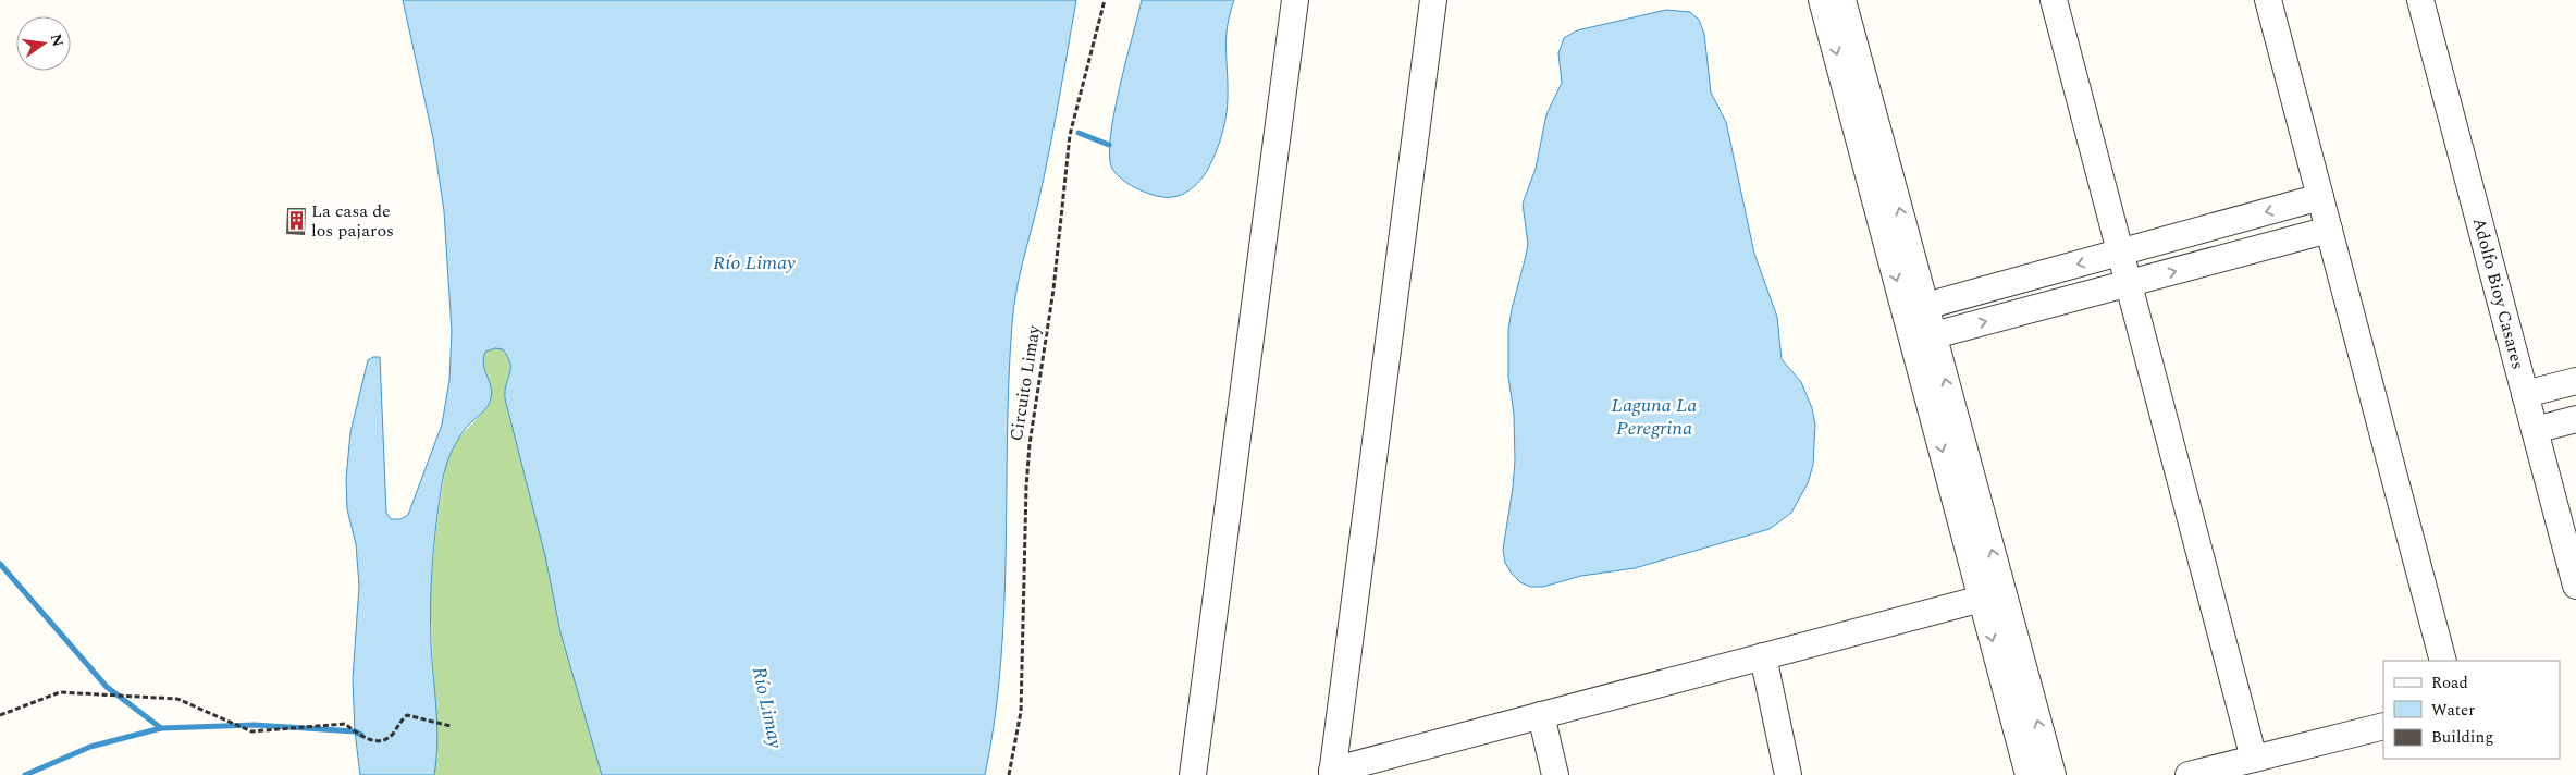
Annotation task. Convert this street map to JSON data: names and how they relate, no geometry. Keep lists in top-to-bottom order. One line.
{"streets":{"street":["Adolfo Bioy Casares"],"path":["Circuito Limay"]},"water":["Río Limay","Laguna La Peregrina"],"places":{"building":["La casa de los pajaros"]},"legend":["Road","Water","Building"],"north":"right"}
